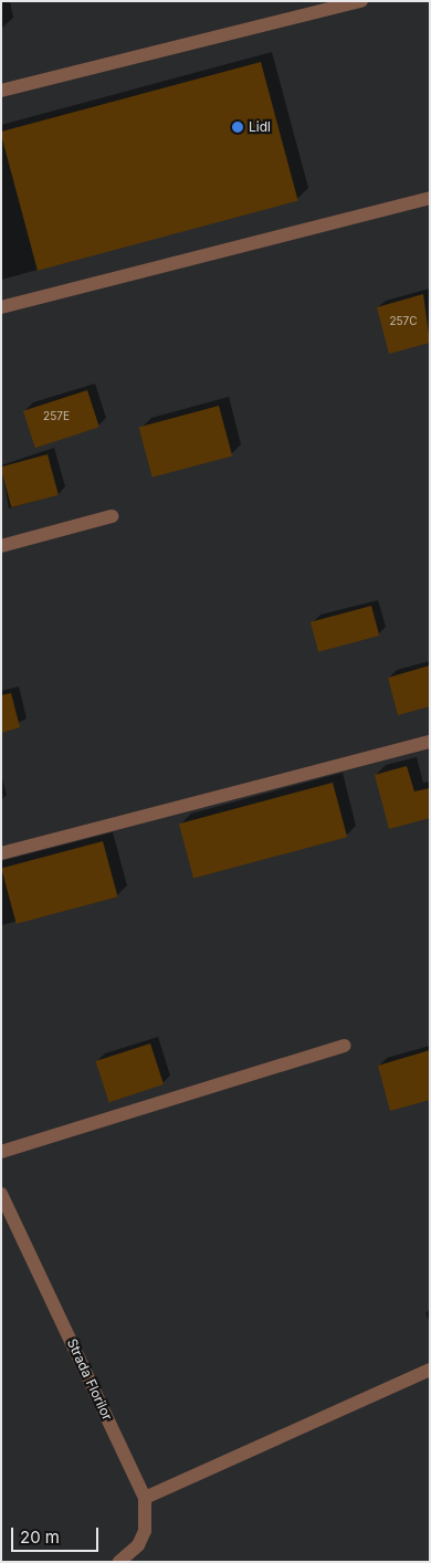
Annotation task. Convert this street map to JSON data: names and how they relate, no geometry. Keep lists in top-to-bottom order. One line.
{"streets":{"street":["Strada Florilor"]},"places":["Lidl"],"house_numbers":["257C","257E"],"scale_bar":"20 m"}
